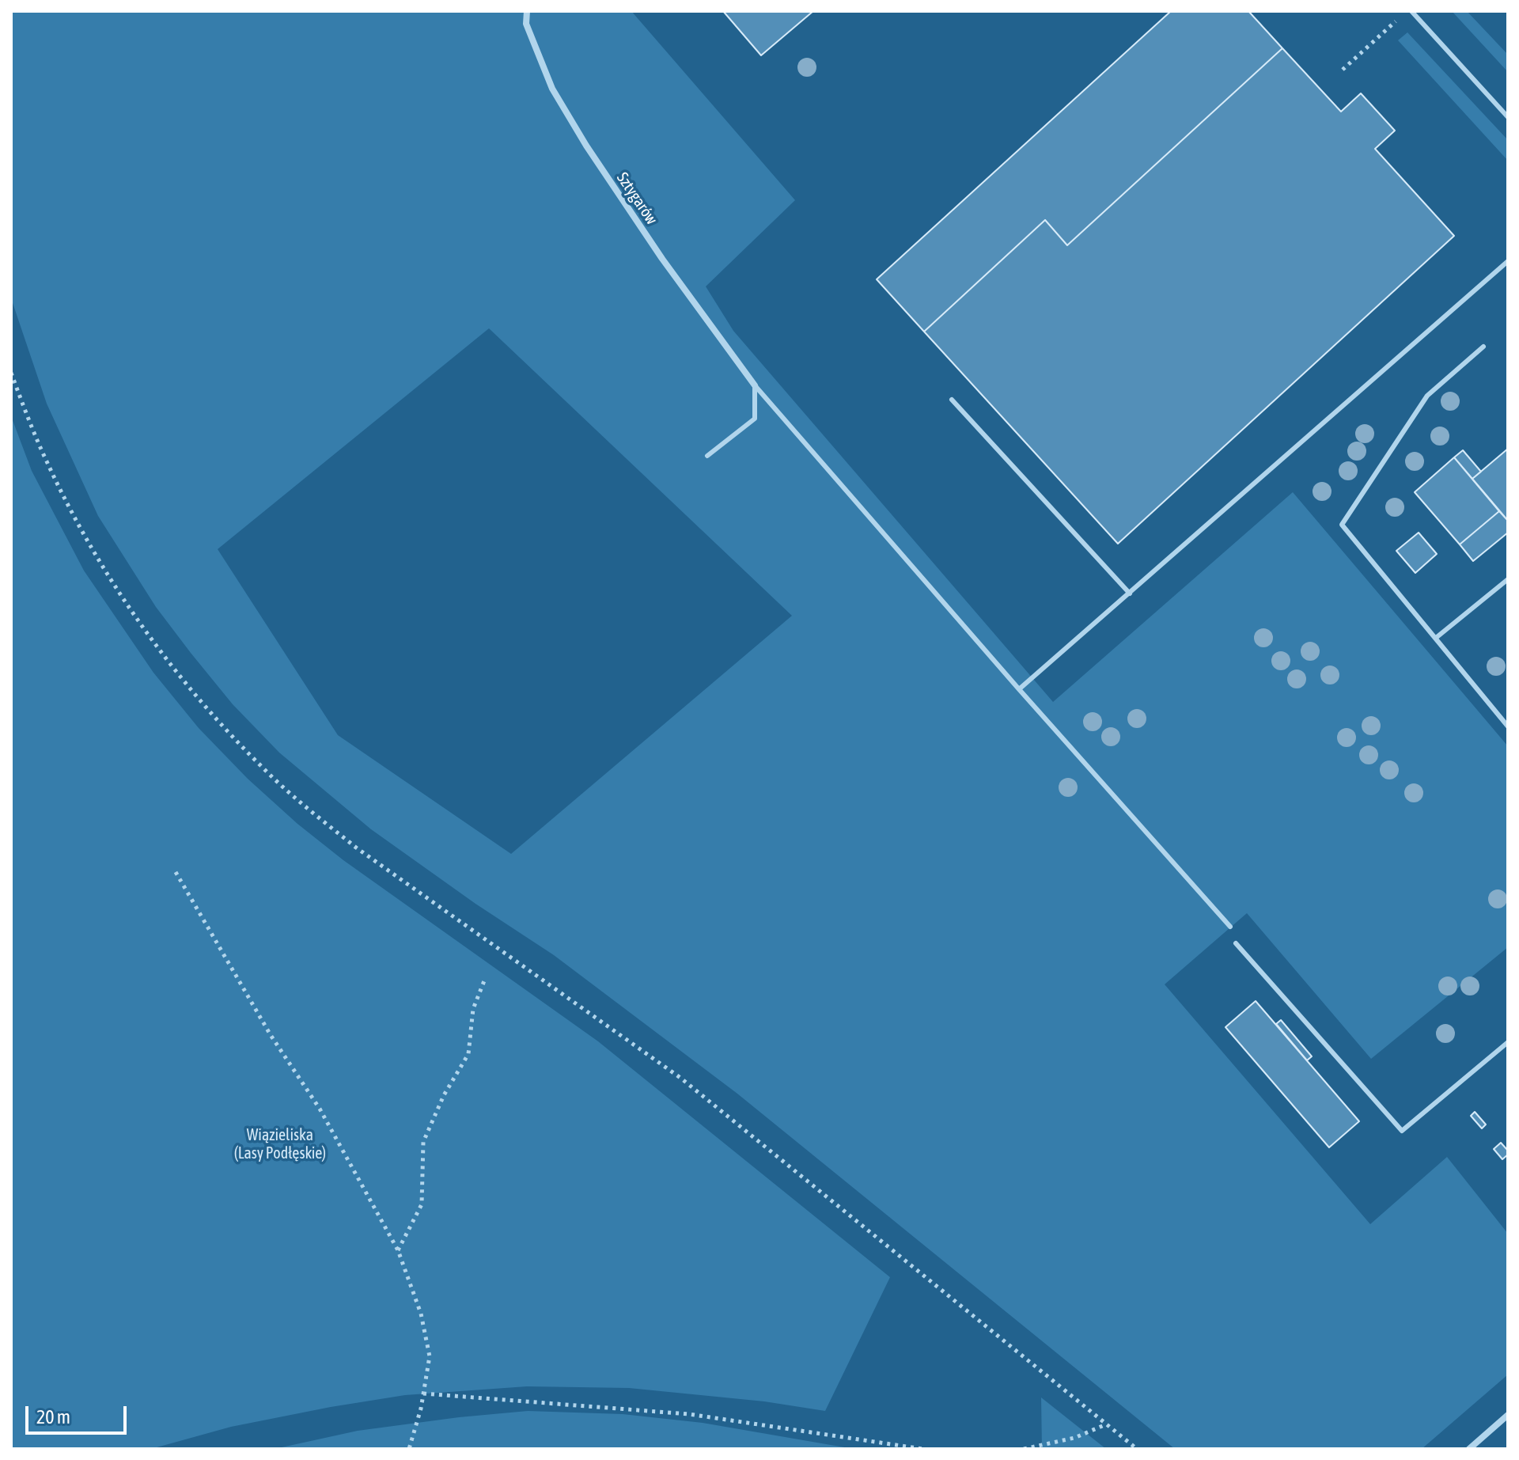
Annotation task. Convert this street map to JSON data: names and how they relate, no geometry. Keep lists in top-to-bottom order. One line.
{"streets":{"street":["Sztygarów"]},"parks":["Wiązieliska (Lasy Podłęskie)"],"scale_bar":"20 m"}
